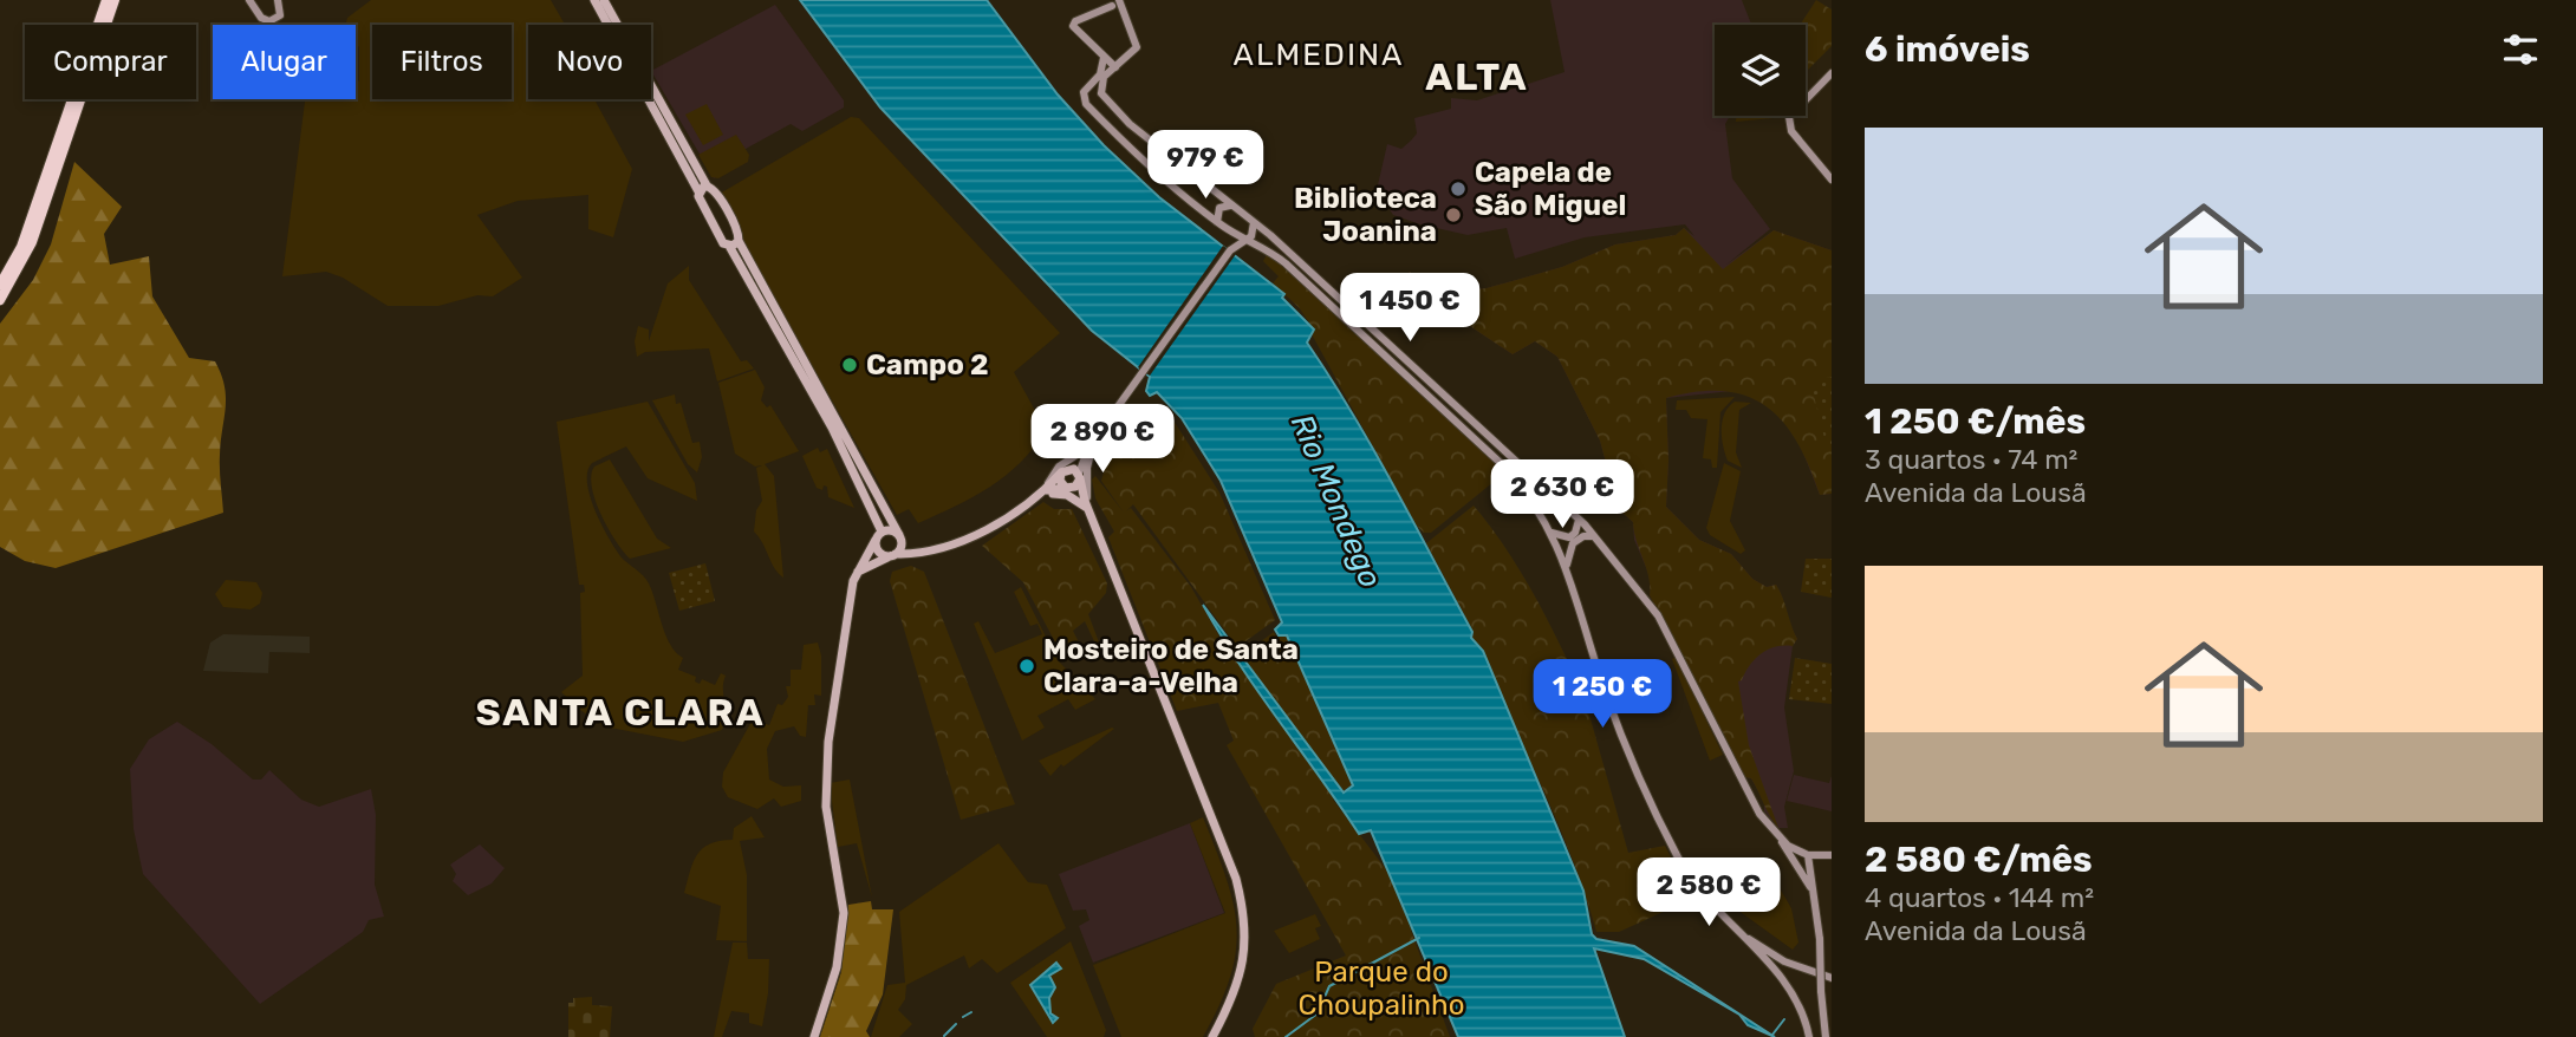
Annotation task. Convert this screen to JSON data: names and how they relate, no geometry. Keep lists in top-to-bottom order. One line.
{"districts":["ALMEDINA","ALTA","SANTA CLARA"],"water":["Rio Mondego"],"parks":["Parque do Choupalinho"],"places":["Capela de São Miguel","Biblioteca Joanina","Campo 2","Mosteiro de Santa Clara-a-Velha"],"page":{"heading":"6 imóveis","chip":["Comprar","Alugar","Filtros","Novo"],"list":[{"name":"1 250 €/mês","note":"3 quartos · 74 m² · Avenida da Lousã"},{"name":"2 580 €/mês","note":"4 quartos · 144 m² · Avenida da Lousã"}],"price":["979 €","1 450 €","2 890 €","2 630 €","1 250 €","2 580 €"]}}
